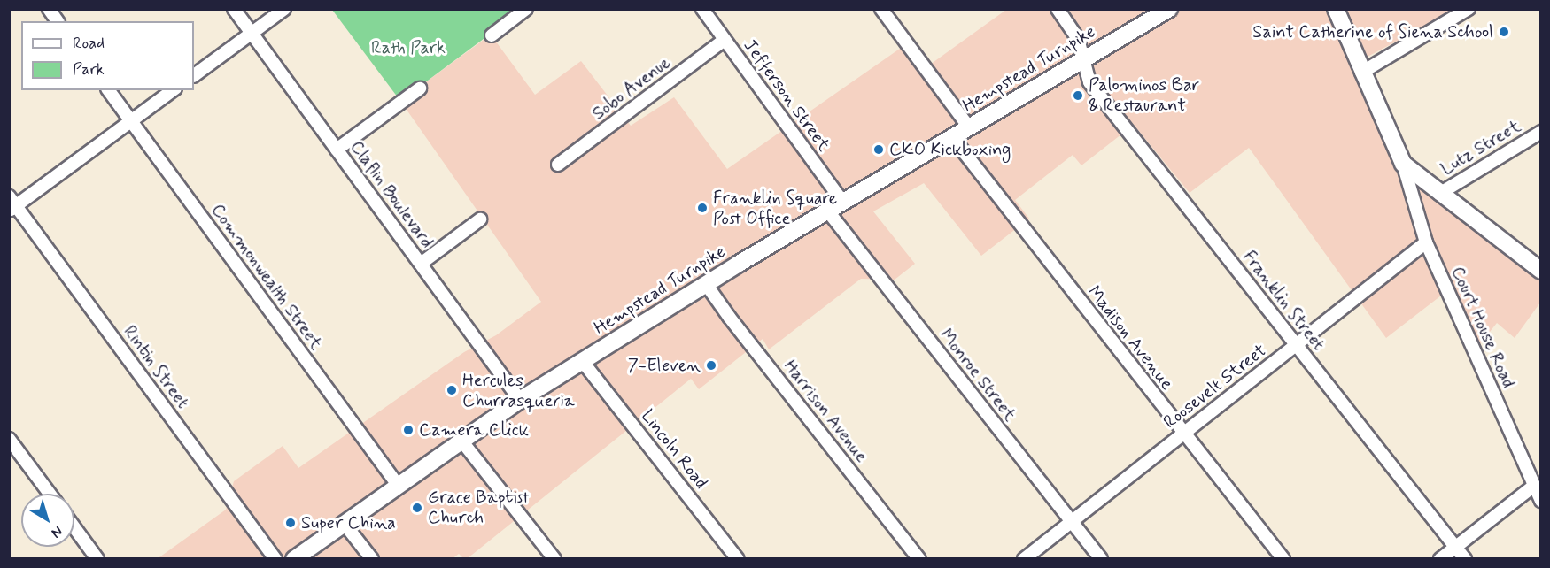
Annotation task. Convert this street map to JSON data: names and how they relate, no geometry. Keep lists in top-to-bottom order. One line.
{"streets":{"main road":["Hempstead Turnpike"],"street":["Sobo Avenue","Jefferson Street","Lutz Street","Claflin Boulevard","Commonwealth Street","Franklin Street","Court House Road","Madison Avenue","Rintin Street","Monroe Street","Roosevelt Street","Harrison Avenue","Lincoln Road"]},"crossings":[["Hempstead Turnpike","Jefferson Street"],["Hempstead Turnpike","Claflin Boulevard"],["Hempstead Turnpike","Commonwealth Street"],["Hempstead Turnpike","Franklin Street"],["Hempstead Turnpike","Madison Avenue"],["Hempstead Turnpike","Monroe Street"],["Hempstead Turnpike","Harrison Avenue"],["Hempstead Turnpike","Lincoln Road"],["Sobo Avenue","Jefferson Street"],["Franklin Street","Roosevelt Street"],["Court House Road","Roosevelt Street"],["Madison Avenue","Roosevelt Street"],["Monroe Street","Roosevelt Street"]],"parks":["Rath Park"],"places":["Saint Catherine of Siena School","Palominos Bar & Restaurant","CKO Kickboxing","Franklin Square Post Office","7-Eleven","Hercules Churrasqueria","Camera Click","Grace Baptist Church","Super China"],"legend":["Road","Park"],"north":"bottom right"}
